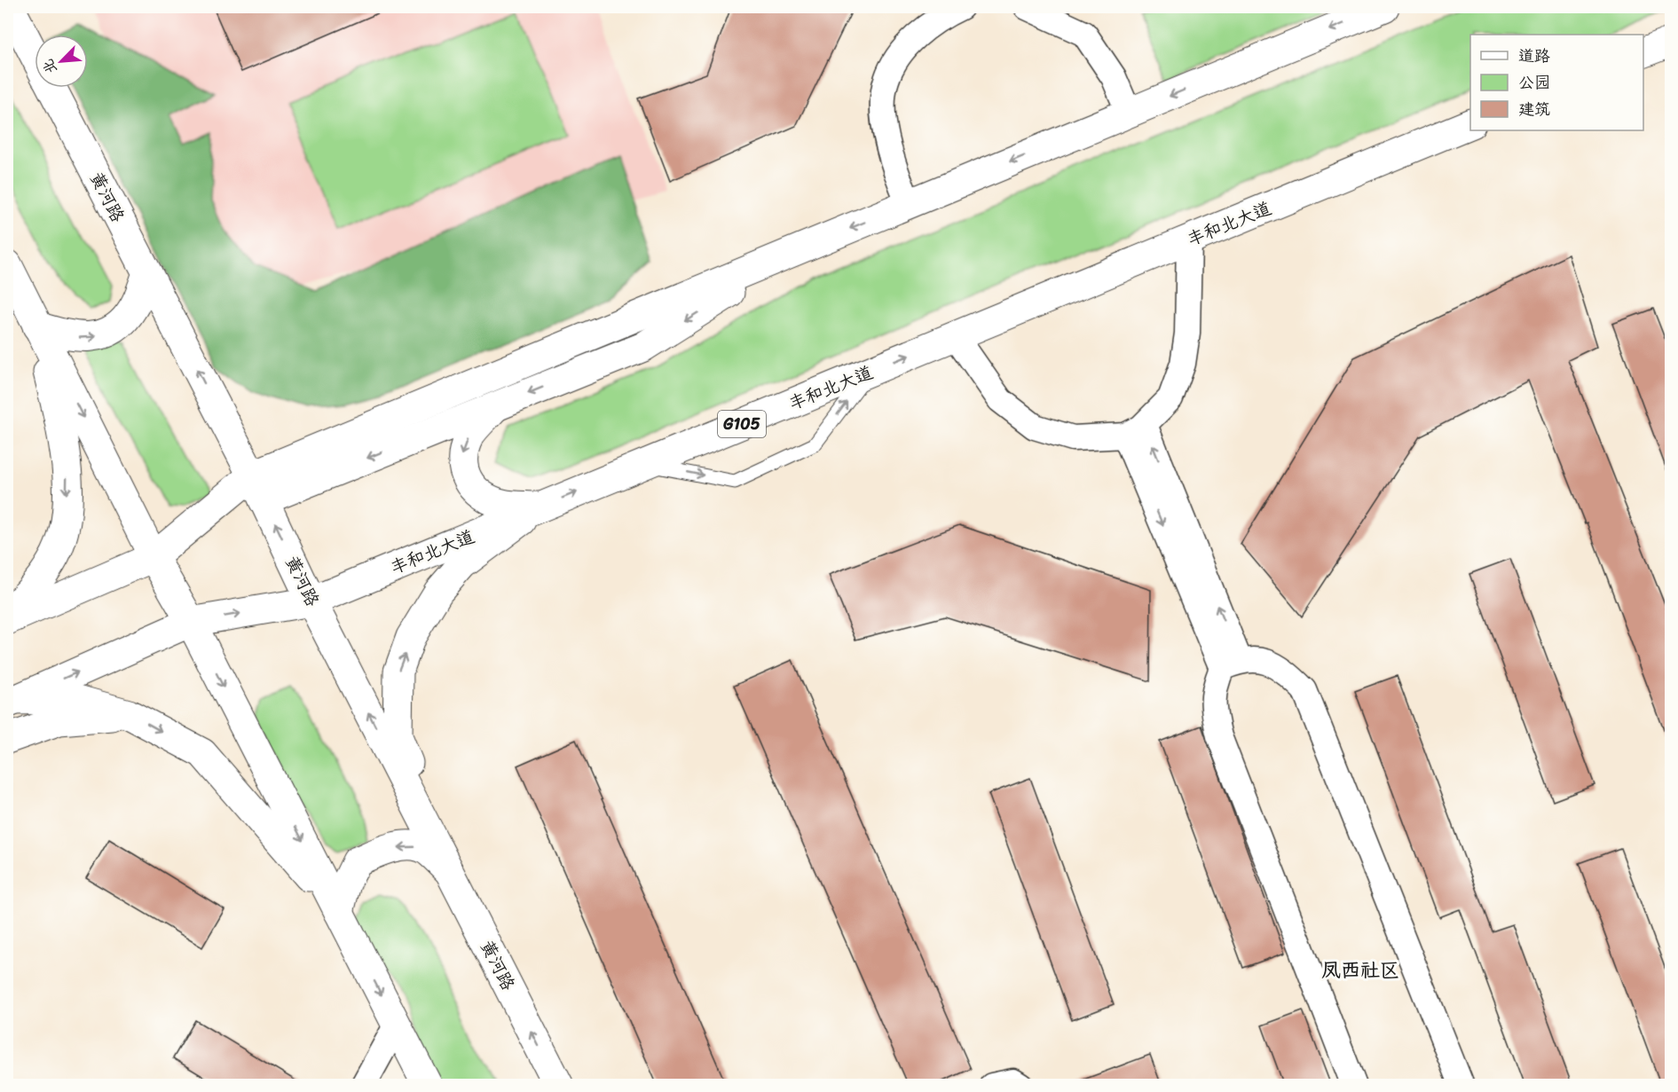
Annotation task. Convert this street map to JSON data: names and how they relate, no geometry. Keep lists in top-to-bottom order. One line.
{"streets":{"main road":["黄河路","丰和北大道","G105"]},"crossings":[["黄河路","丰和北大道"]],"districts":["凤西社区"],"legend":["道路","公园","建筑"],"north":"bottom left"}
